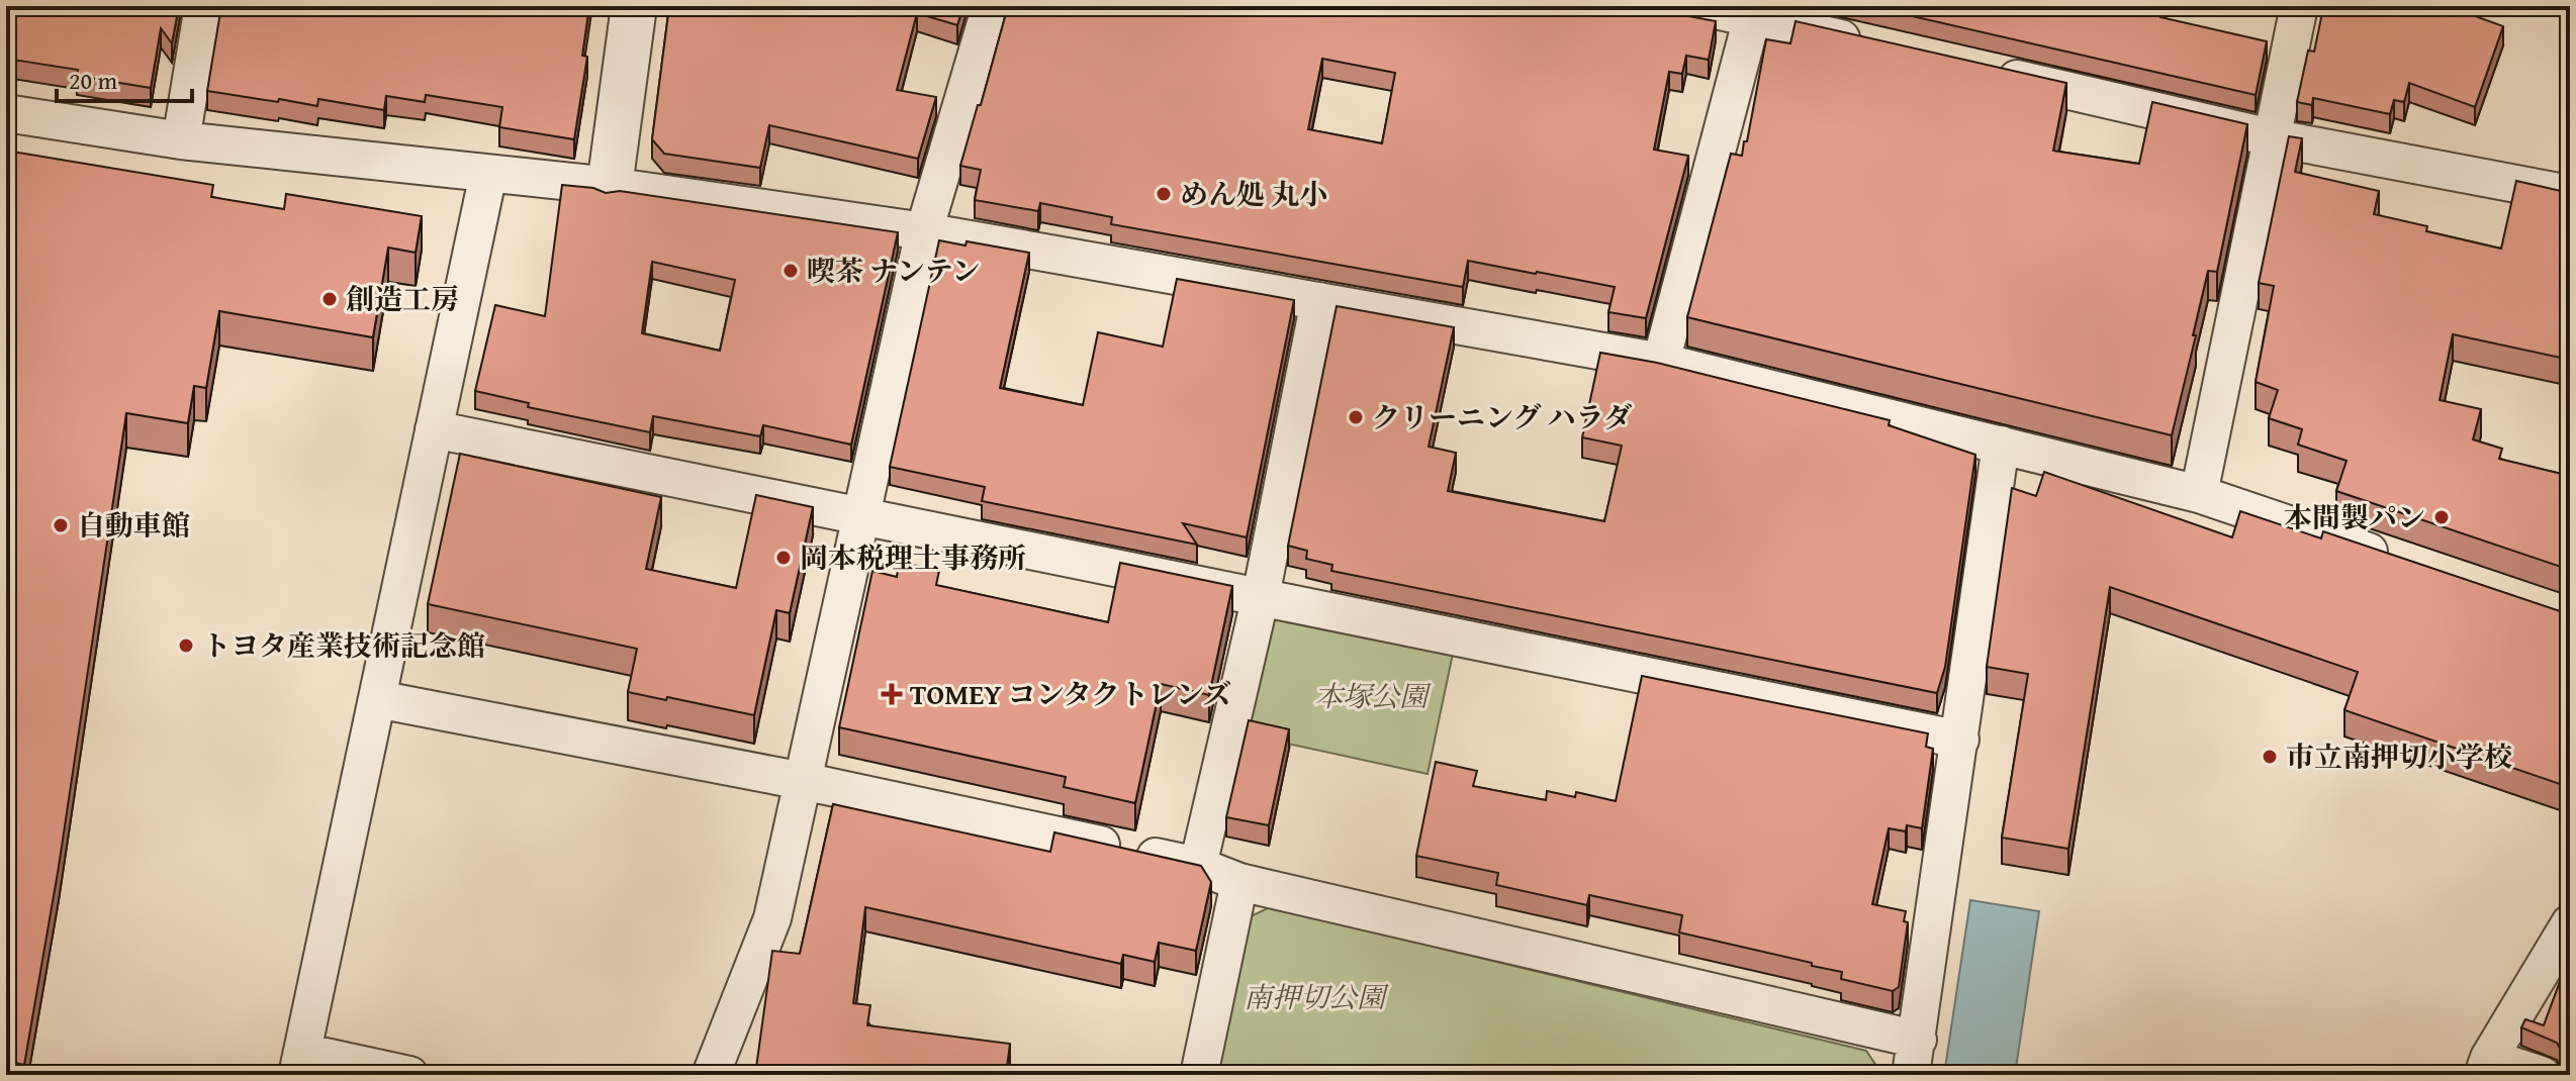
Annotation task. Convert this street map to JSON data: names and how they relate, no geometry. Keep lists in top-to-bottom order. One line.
{"parks":["本塚公園","南押切公園"],"places":{"other":["めん処 丸小","喫茶 ナンテン","創造工房","クリーニング ハラダ","本間製パン","自動車館","岡本税理士事務所","トヨタ産業技術記念館","市立南押切小学校"],"health":["TOMEY コンタクトレンズ"]},"scale_bar":"20 m"}
